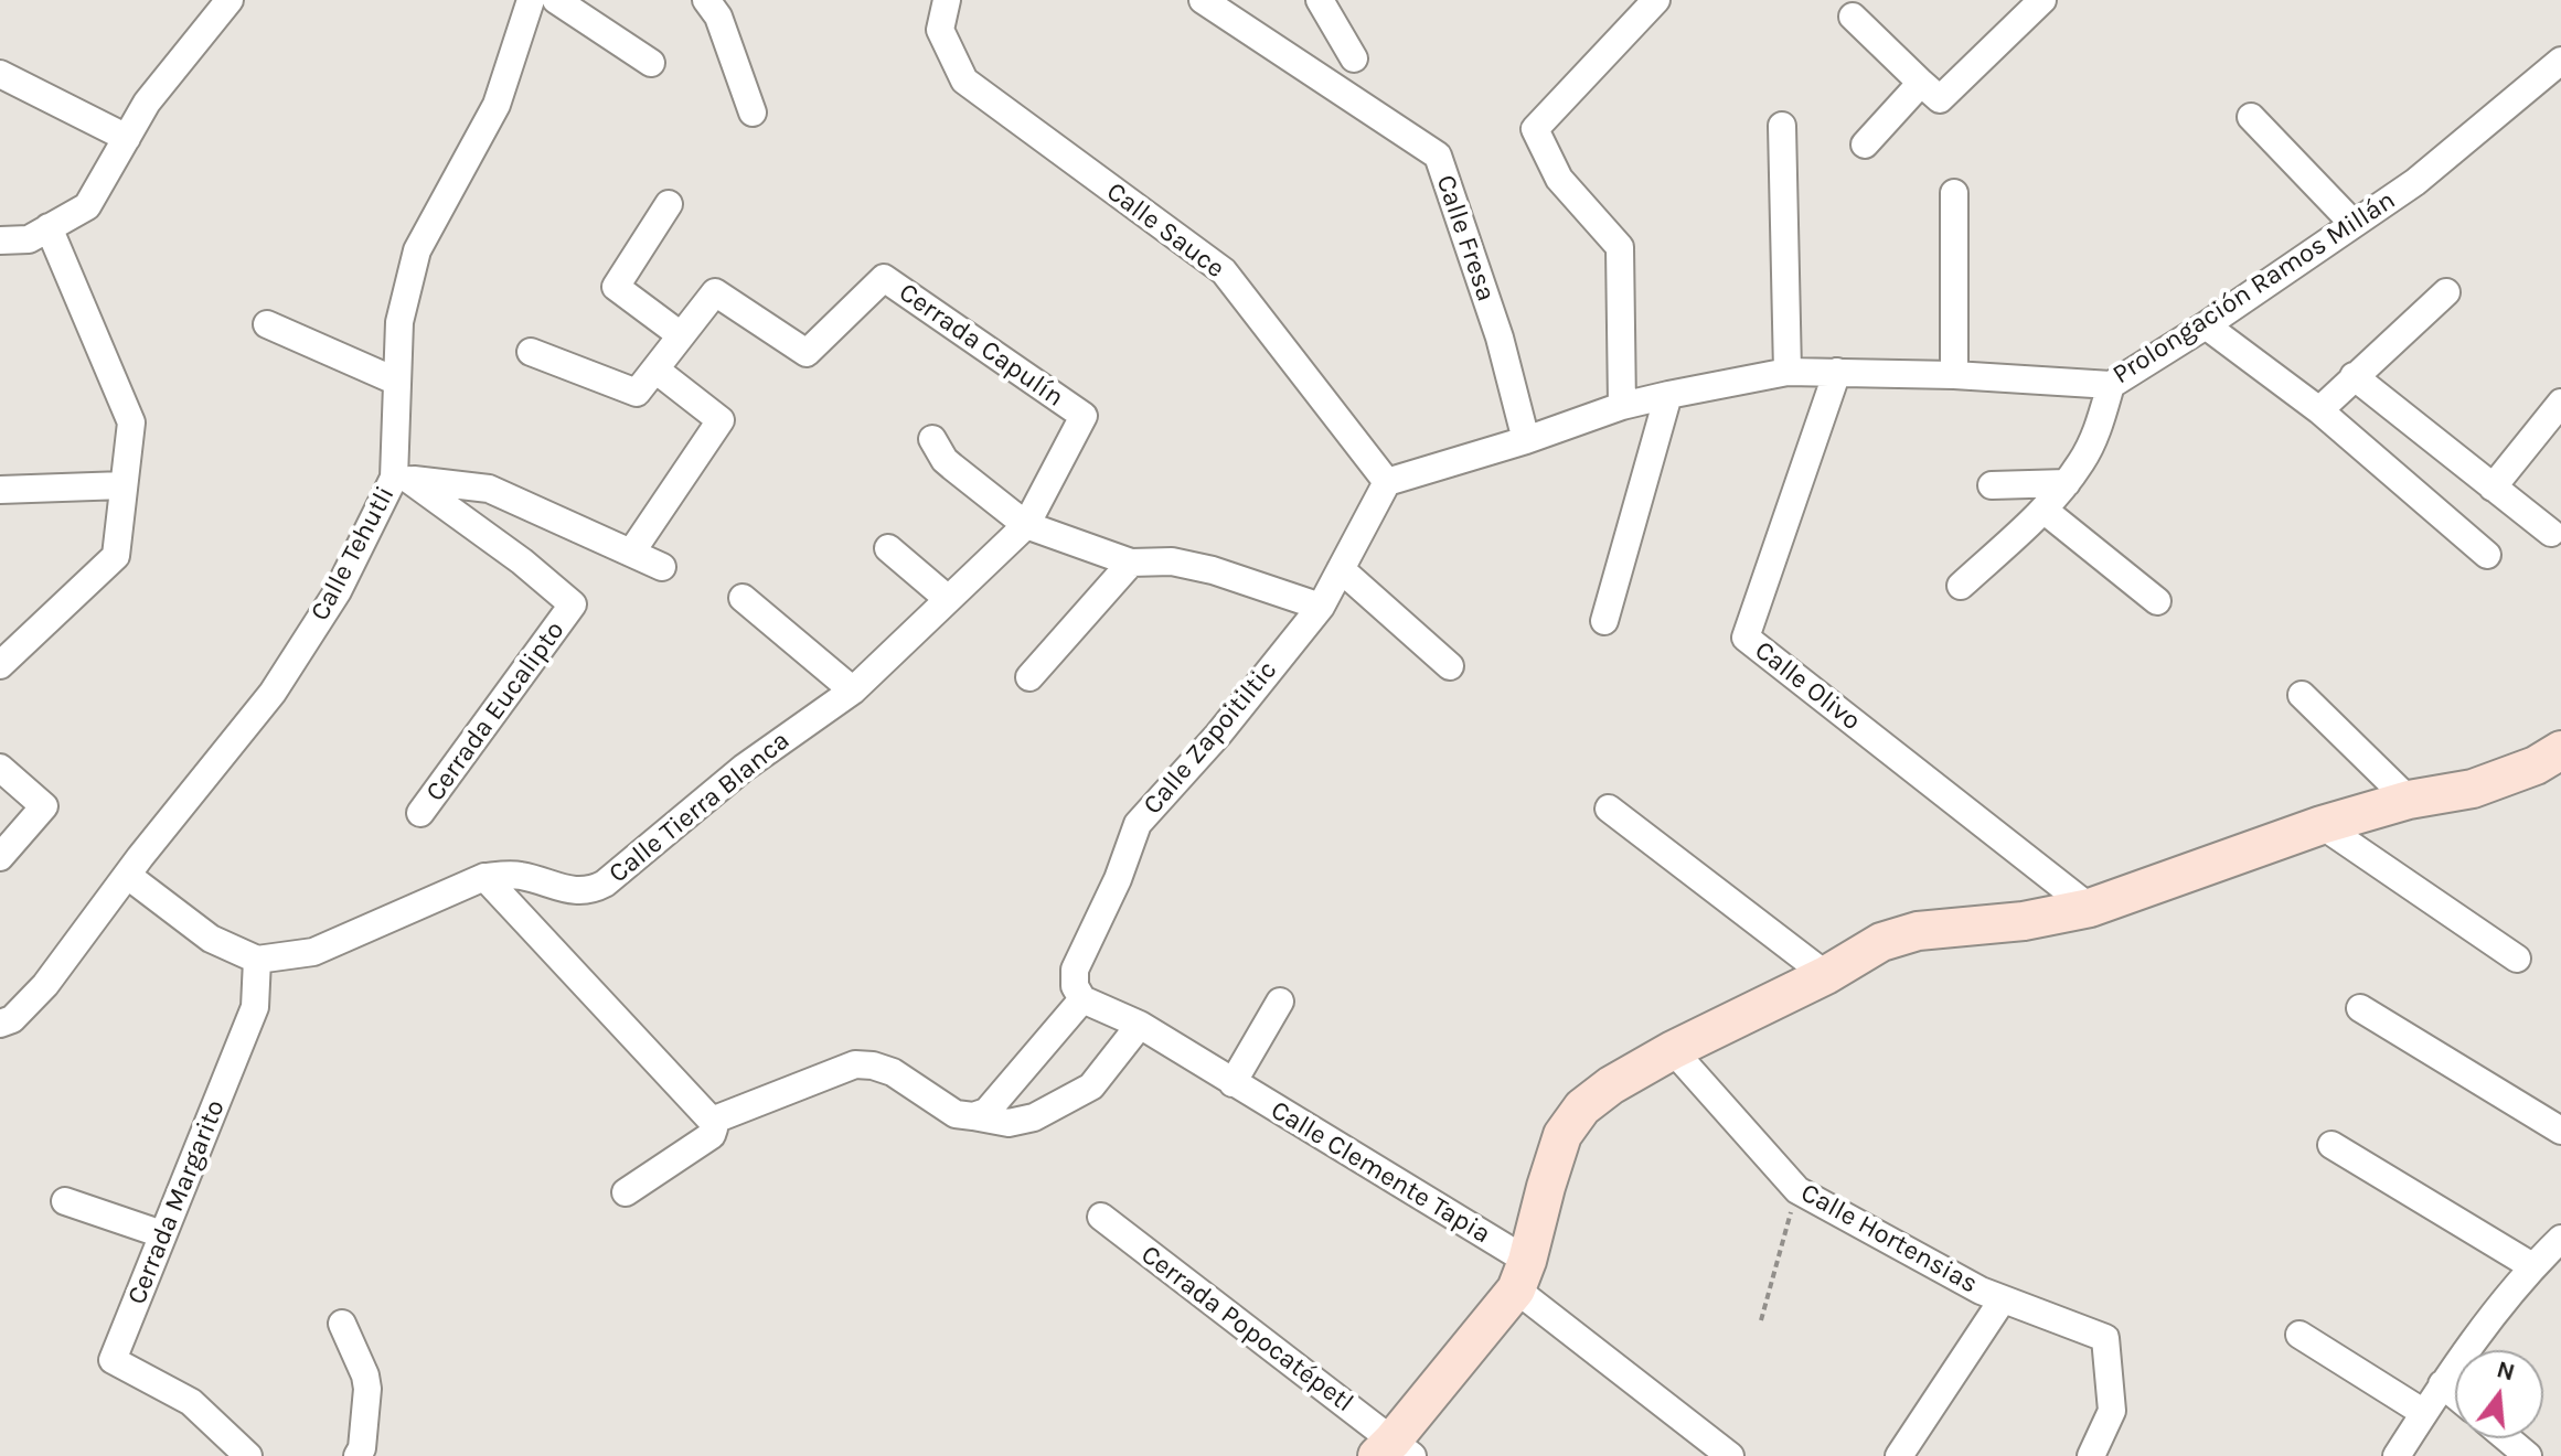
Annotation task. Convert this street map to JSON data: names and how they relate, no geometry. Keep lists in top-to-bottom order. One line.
{"streets":{"street":["Calle Sauce","Calle Fresa","Prolongación Ramos Millán","Cerrada Capulín","Calle Tehutli","Calle Olivo","Cerrada Eucalipto","Calle Zapoitiltic","Calle Tierra Blanca","Calle Clemente Tapia","Cerrada Margarito","Calle Hortensias","Cerrada Popocatépetl"]},"crossings":[["Calle Sauce","Prolongación Ramos Millán"],["Calle Sauce","Calle Zapoitiltic"],["Calle Fresa","Prolongación Ramos Millán"],["Prolongación Ramos Millán","Calle Olivo"],["Prolongación Ramos Millán","Calle Zapoitiltic"],["Cerrada Capulín","Calle Tierra Blanca"],["Calle Tehutli","Cerrada Eucalipto"],["Calle Tierra Blanca","Cerrada Margarito"]],"north":"top"}
